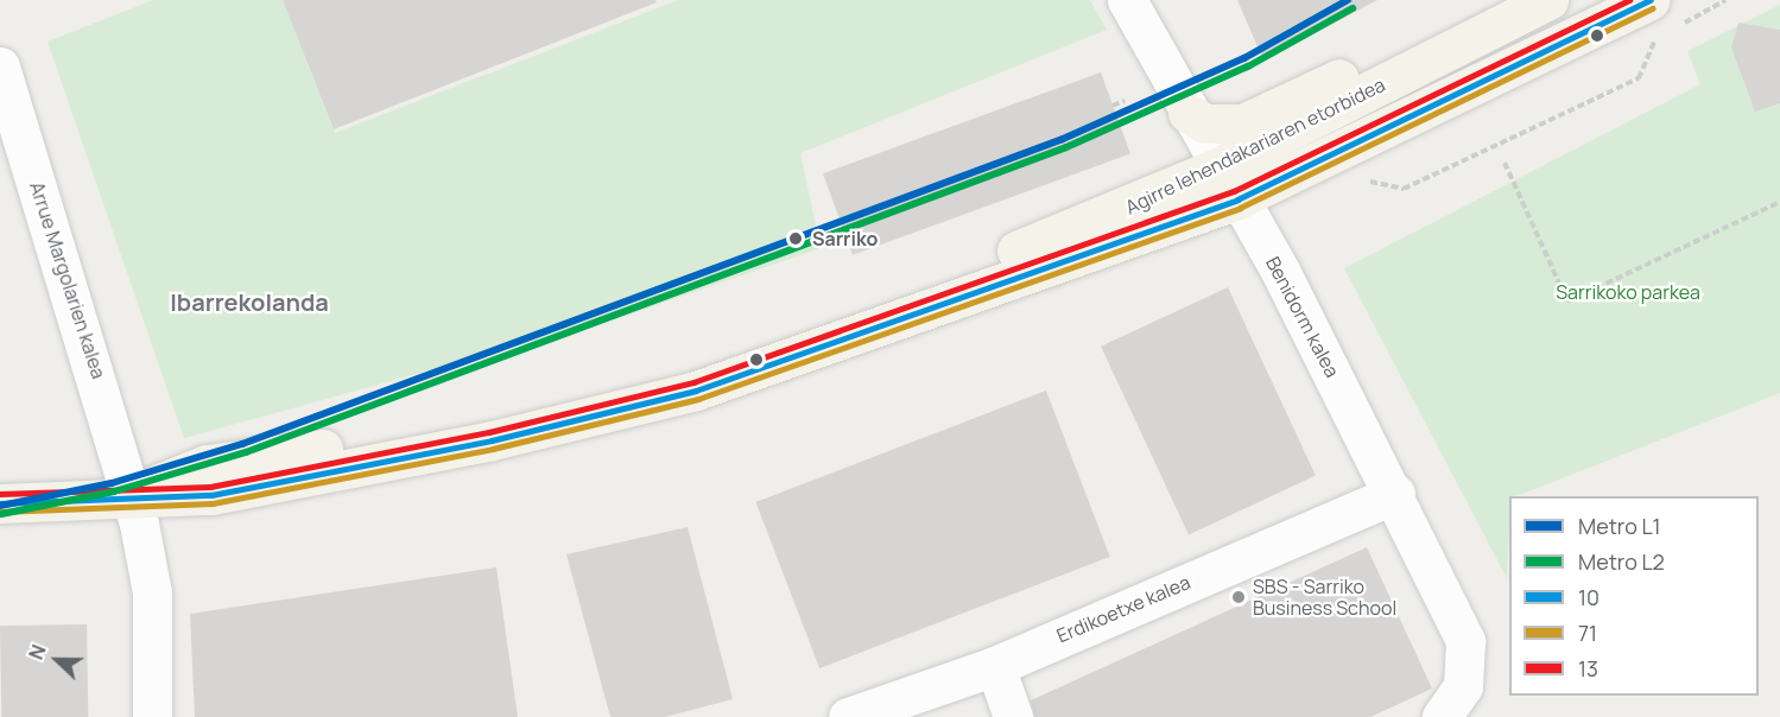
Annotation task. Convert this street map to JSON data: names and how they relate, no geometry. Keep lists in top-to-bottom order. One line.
{"streets":{"main road":["Agirre lehendakariaren etorbidea"],"street":["Arrue Margolarien kalea","Benidorm kalea","Erdikoetxe kalea"]},"crossings":[["Agirre lehendakariaren etorbidea","Arrue Margolarien kalea"],["Agirre lehendakariaren etorbidea","Benidorm kalea"],["Benidorm kalea","Erdikoetxe kalea"]],"districts":["Ibarrekolanda"],"parks":["Sarrikoko parkea"],"places":["Sarriko","SBS - Sarriko Business School"],"lines":["metro line L1","transit line 10","transit line 13","metro line L2","transit line 71"],"legend":["Metro L1","Metro L2","10","71","13"],"north":"left"}
